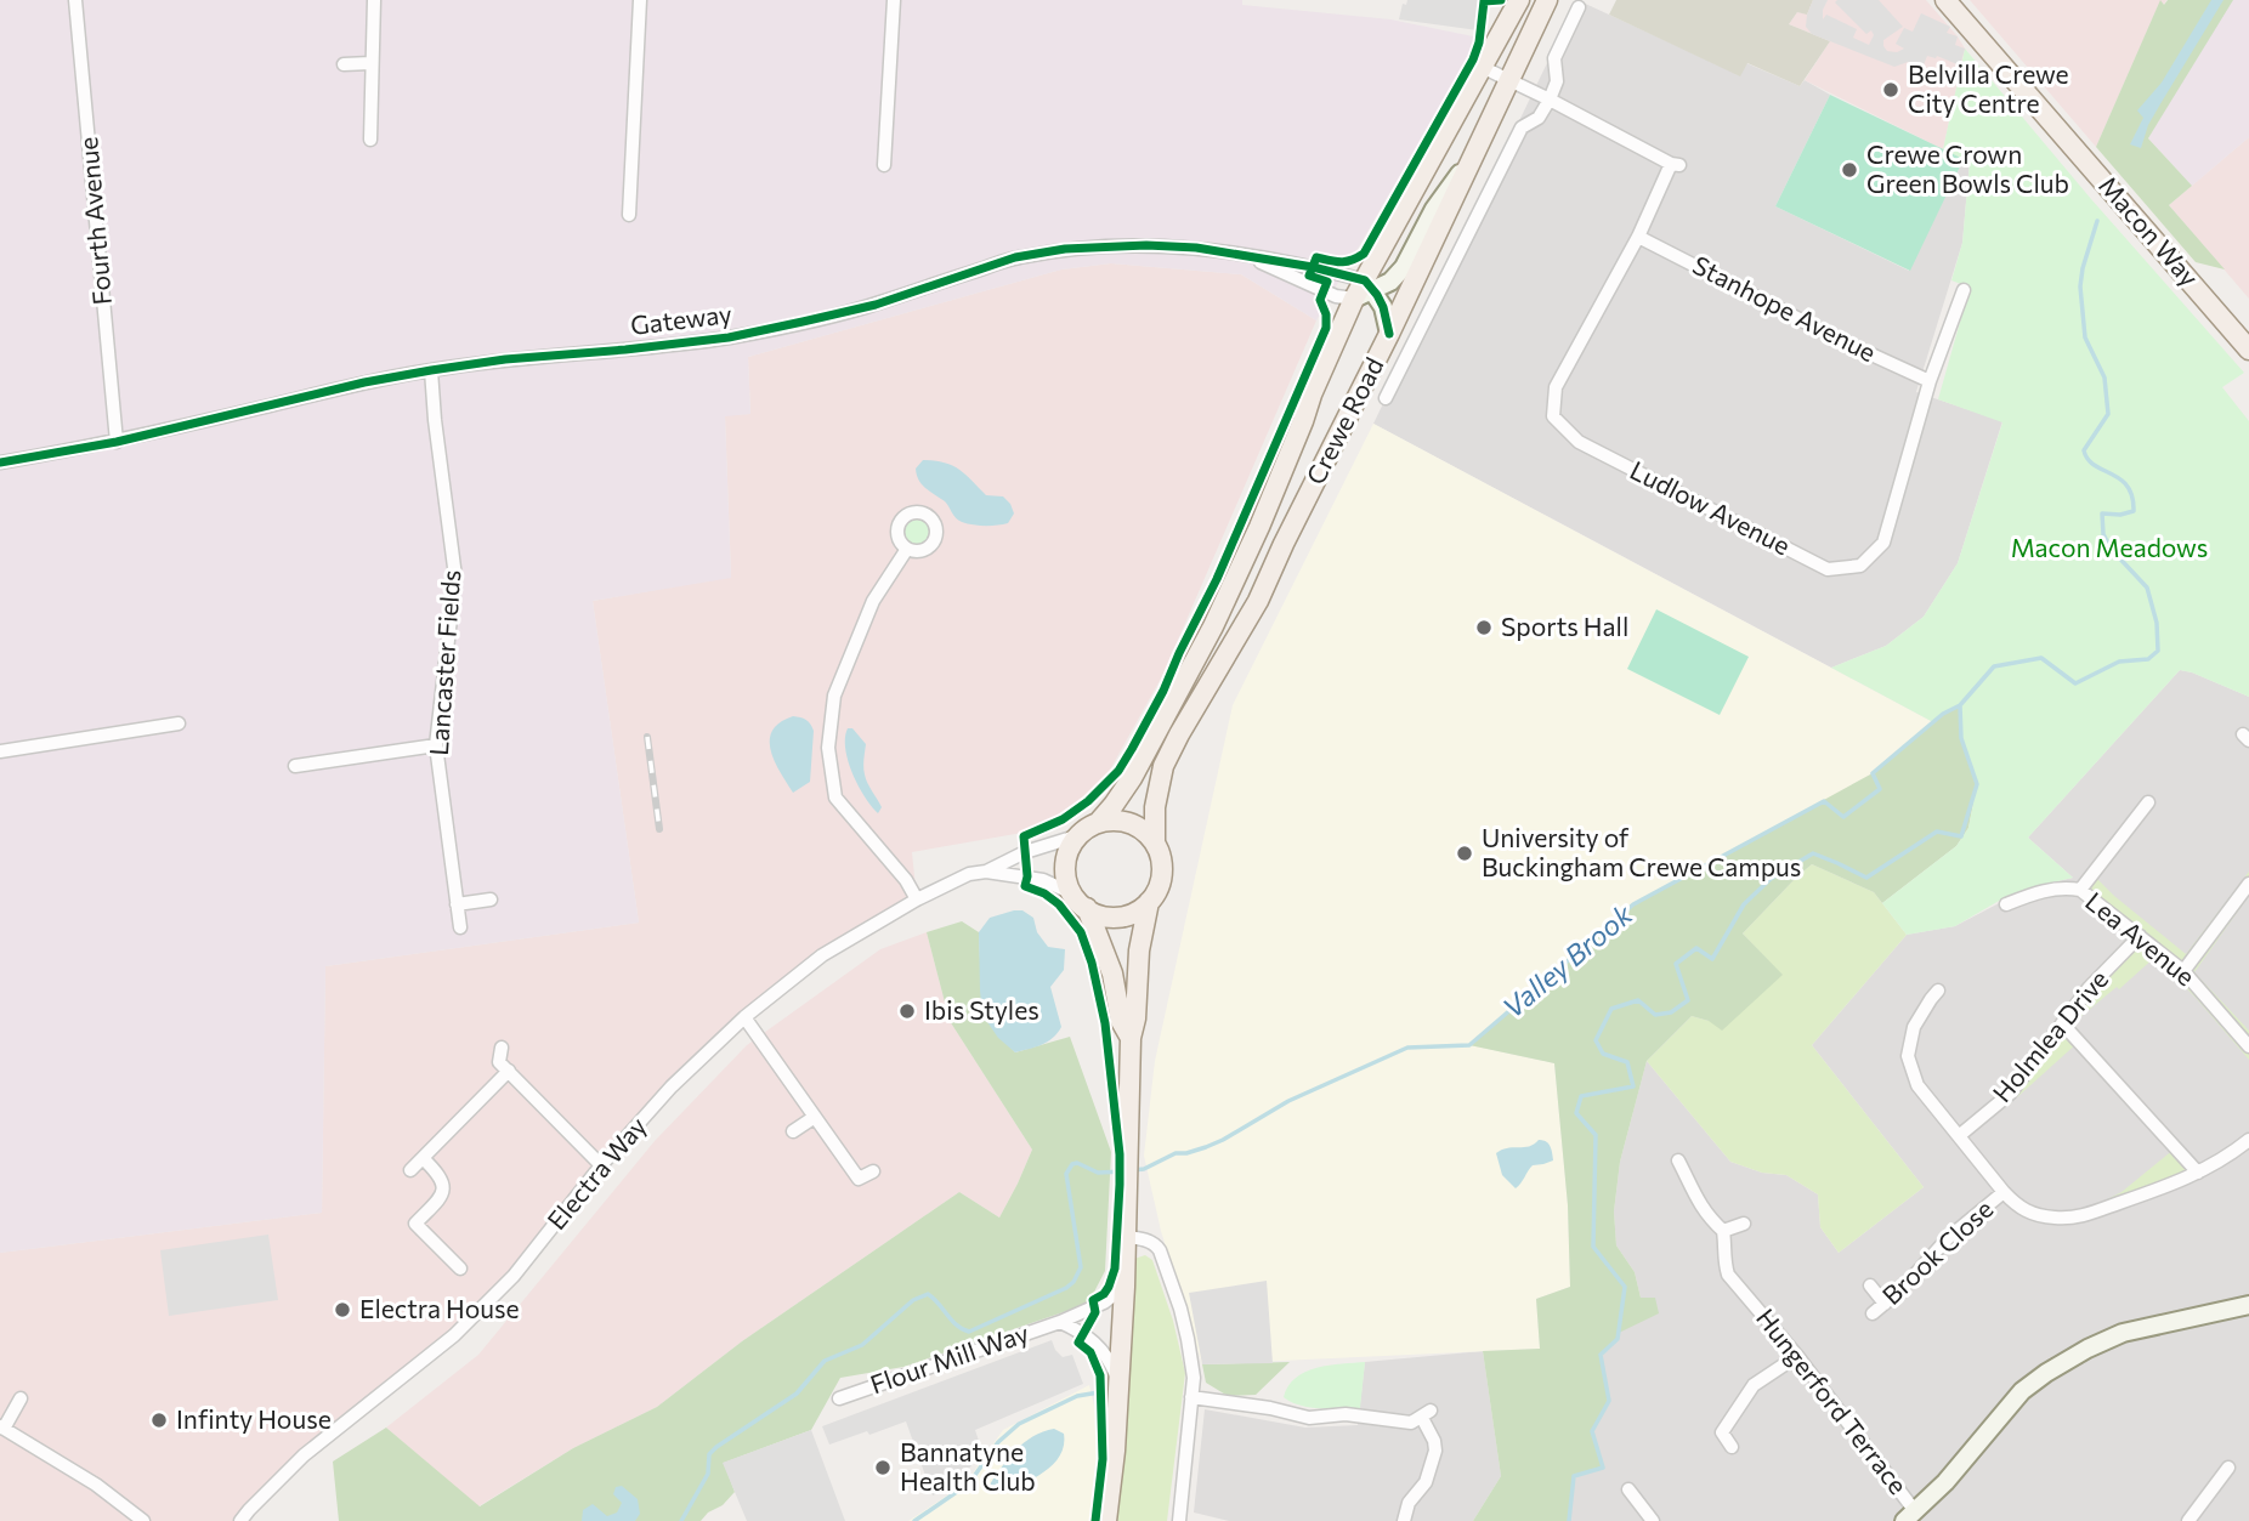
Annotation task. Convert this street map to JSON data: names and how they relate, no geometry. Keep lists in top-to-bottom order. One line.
{"streets":{"main road":["Macon Way","Crewe Road"],"street":["Fourth Avenue","Stanhope Avenue","Gateway","Ludlow Avenue","Lancaster Fields","Lea Avenue","Holmlea Drive","Electra Way","Brook Close","Flour Mill Way","Hungerford Terrace"]},"crossings":[["Fourth Avenue","Gateway"],["Stanhope Avenue","Ludlow Avenue"],["Gateway","Crewe Road"],["Gateway","Lancaster Fields"],["Crewe Road","Ludlow Avenue"],["Crewe Road","Electra Way"],["Lea Avenue","Holmlea Drive"]],"water":["Valley Brook"],"parks":["Macon Meadows"],"places":["Belvilla Crewe City Centre","Crewe Crown Green Bowls Club","Sports Hall","University of Buckingham Crewe Campus","Ibis Styles","Electra House","Infinty House","Bannatyne Health Club"]}
